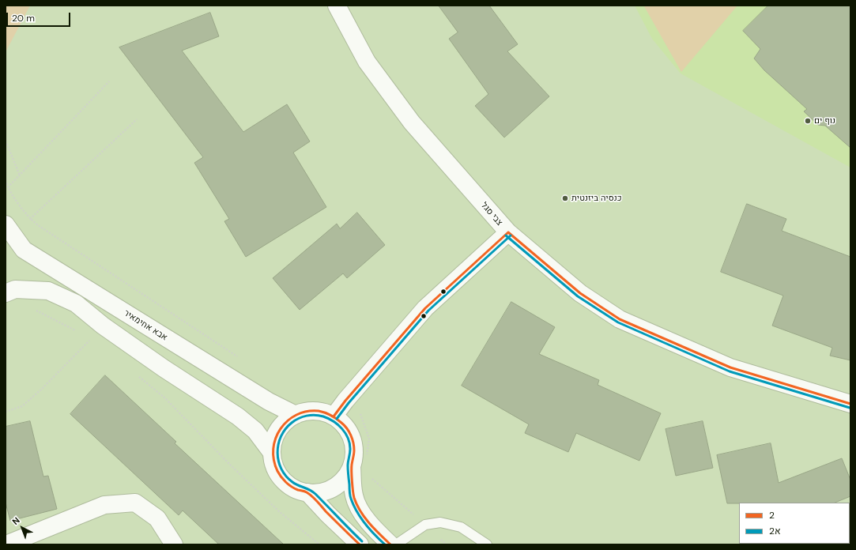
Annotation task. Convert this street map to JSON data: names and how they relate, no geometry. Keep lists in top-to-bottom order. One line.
{"streets":{"street":["צבי סגל","אבא אחימאיר"]},"places":["נוף ים","כנסיה ביזנטית"],"lines":["transit line 2","transit line 2א"],"legend":["2","2א"],"scale_bar":"20 m","north":"top left"}
